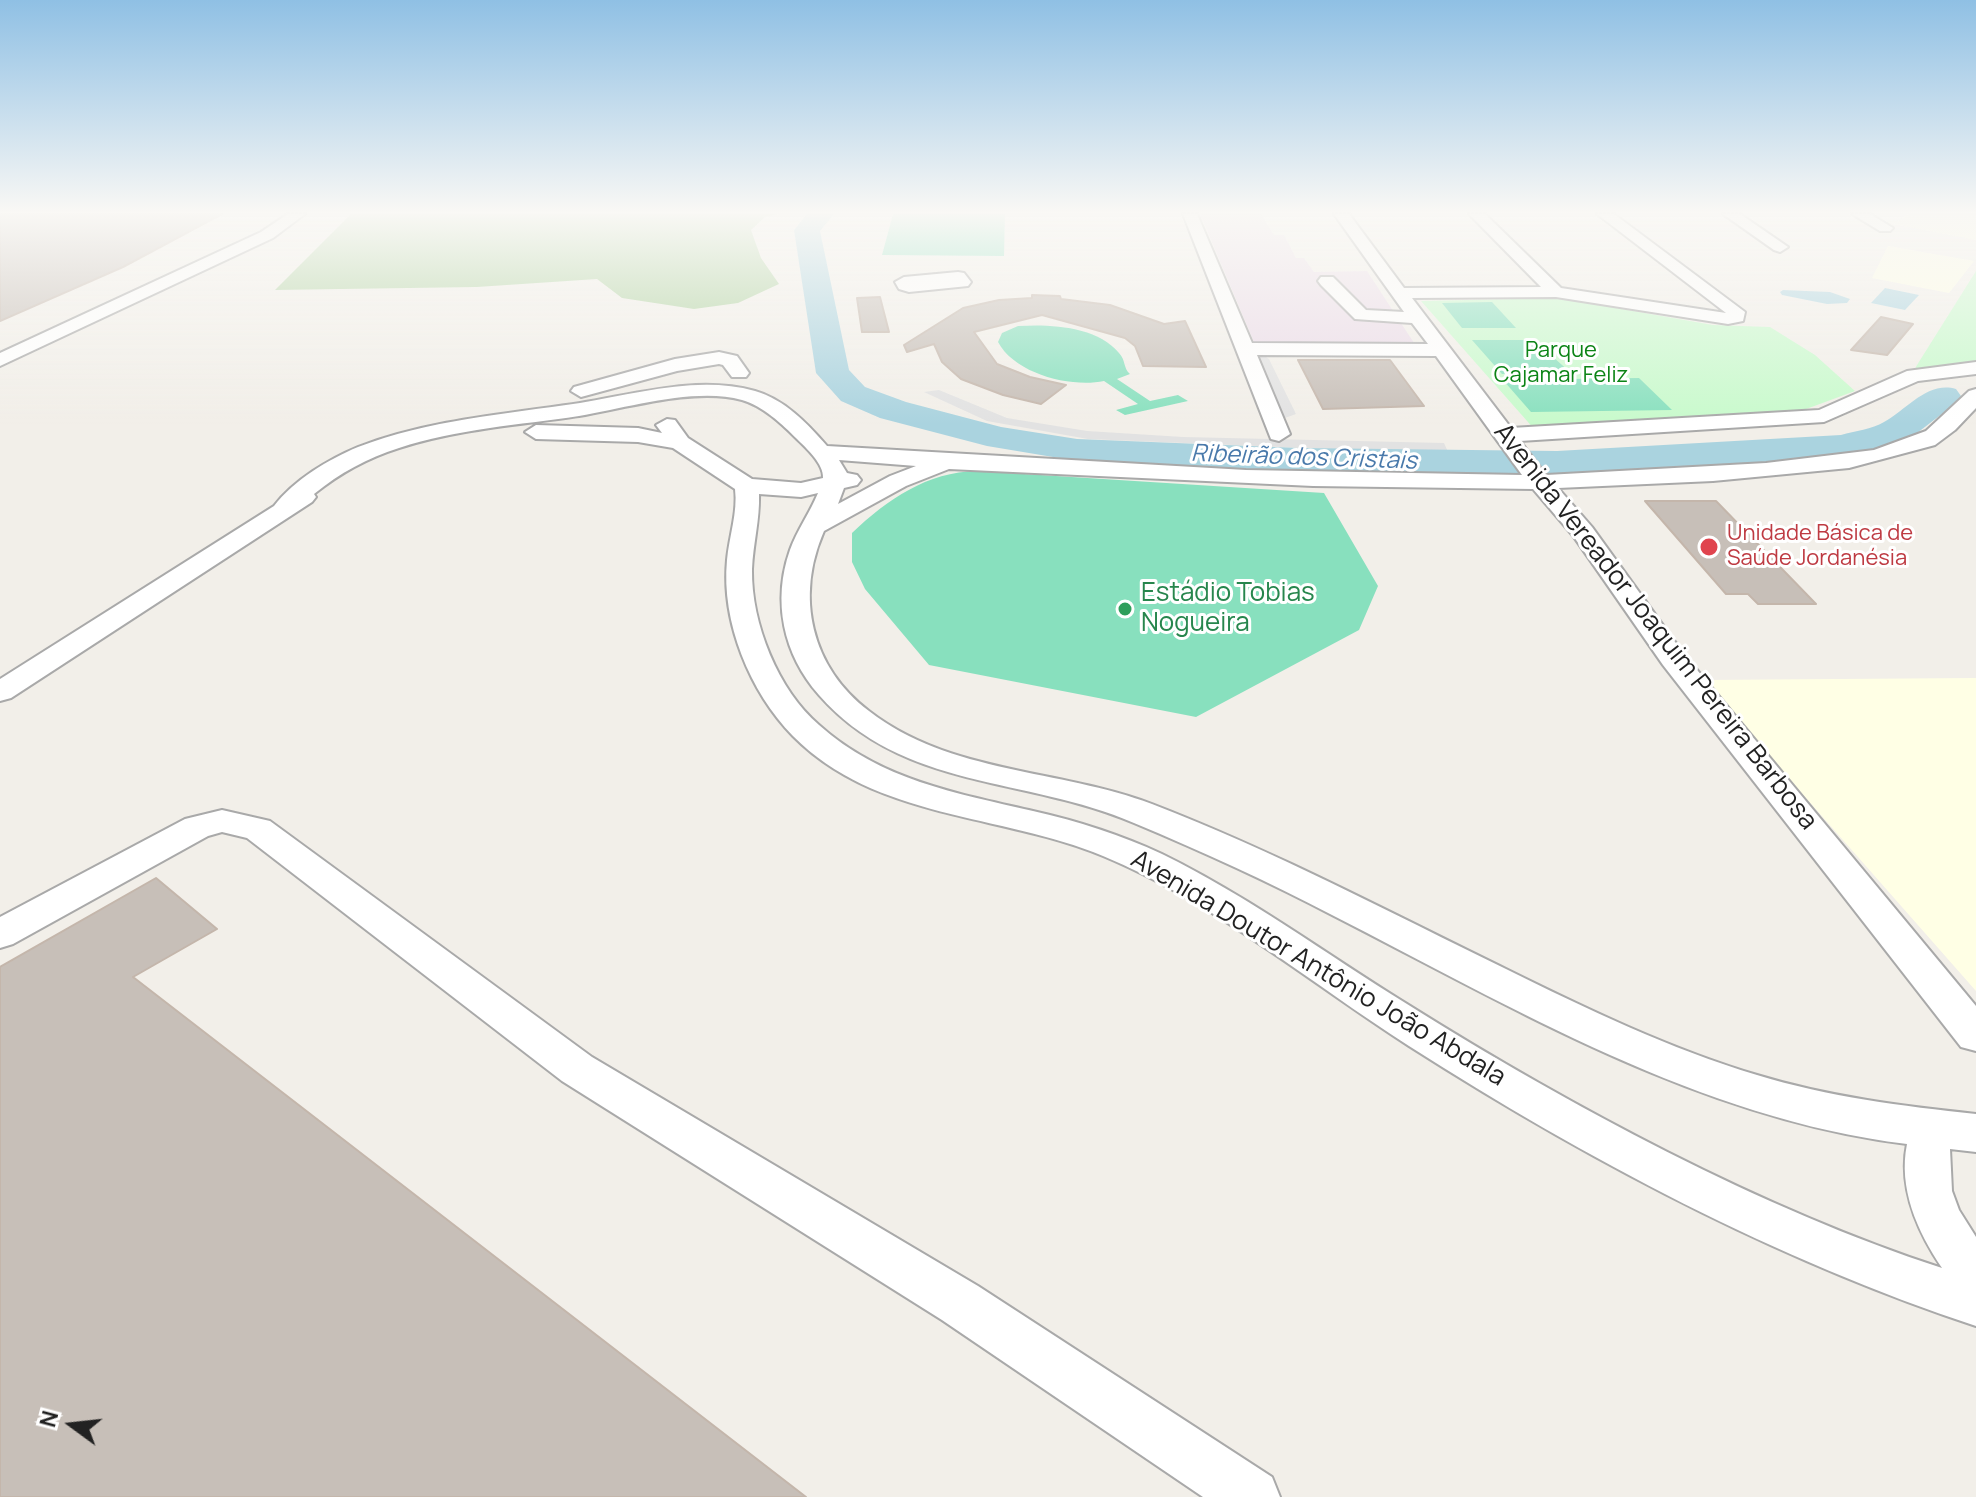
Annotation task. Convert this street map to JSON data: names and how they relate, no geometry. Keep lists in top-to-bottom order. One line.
{"streets":{"street":["Avenida Vereador Joaquim Pereira Barbosa","Avenida Doutor Antônio João Abdala"]},"water":["Ribeirão dos Cristais"],"parks":["Parque Cajamar Feliz"],"places":["Unidade Básica de Saúde Jordanésia","Estádio Tobias Nogueira"],"north":"left"}
